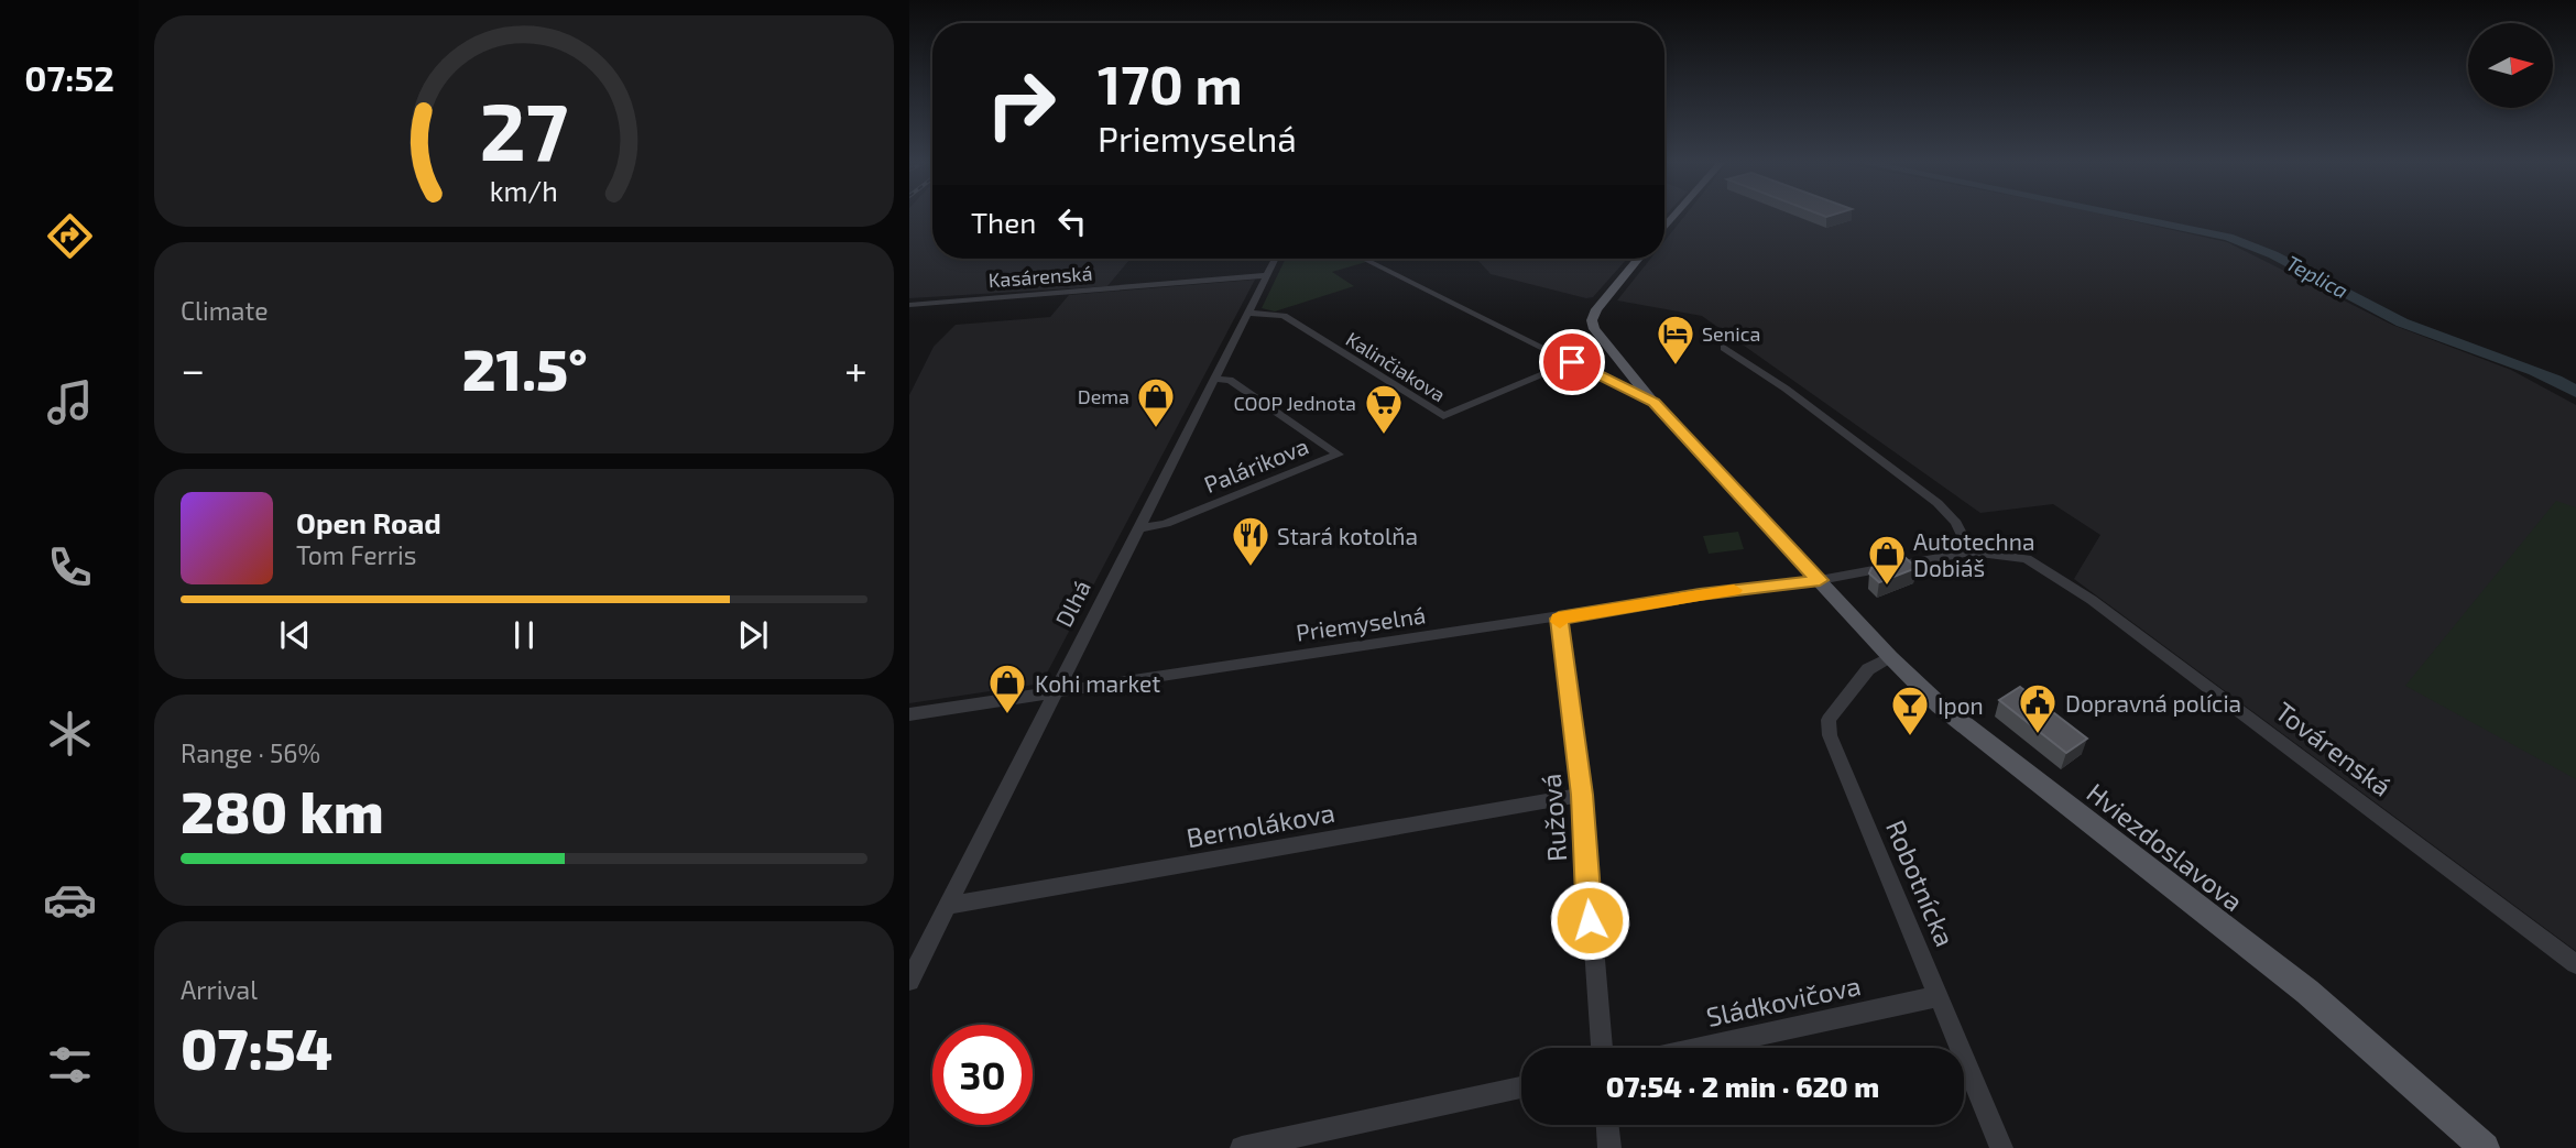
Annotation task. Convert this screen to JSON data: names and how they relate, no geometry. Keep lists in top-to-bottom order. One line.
{"streets":{"main road":["Hviezdoslavova"],"street":["Kasárenská","Kalinčiakova","Palárikova","Dlhá","Priemyselná","Továrenská","Ružová","Bernolákova","Robotnícka","Sládkovičova"]},"crossings":[["Kasárenská","Dlhá"],["Kalinčiakova","Dlhá"],["Kalinčiakova","Hviezdoslavova"],["Palárikova","Dlhá"],["Dlhá","Priemyselná"],["Dlhá","Bernolákova"],["Priemyselná","Ružová"],["Priemyselná","Hviezdoslavova"],["Ružová","Bernolákova"],["Hviezdoslavova","Robotnícka"],["Robotnícka","Sládkovičova"]],"water":["Teplica"],"places":{"hotel":["Senica"],"shop":["Dema","Autotechna Dobiáš","Kohi market"],"supermarket":["COOP Jednota"],"restaurant":["Stará kotolňa"],"public building":["Dopravná polícia"],"bar":["Ipon"]},"north":"right","page":{"tabs":"07:52","turn":["170 m","Priemyselná"],"then":"Then","tile":["Climate",["Range · 56%","280 km"],["Arrival","07:54"]],"heat":["−","21.5°","+"],"song":["Open Road","Tom Ferris"],"limit":"30","trip":"07:54 · 2 min · 620 m","gauge":["27","km/h"]}}
